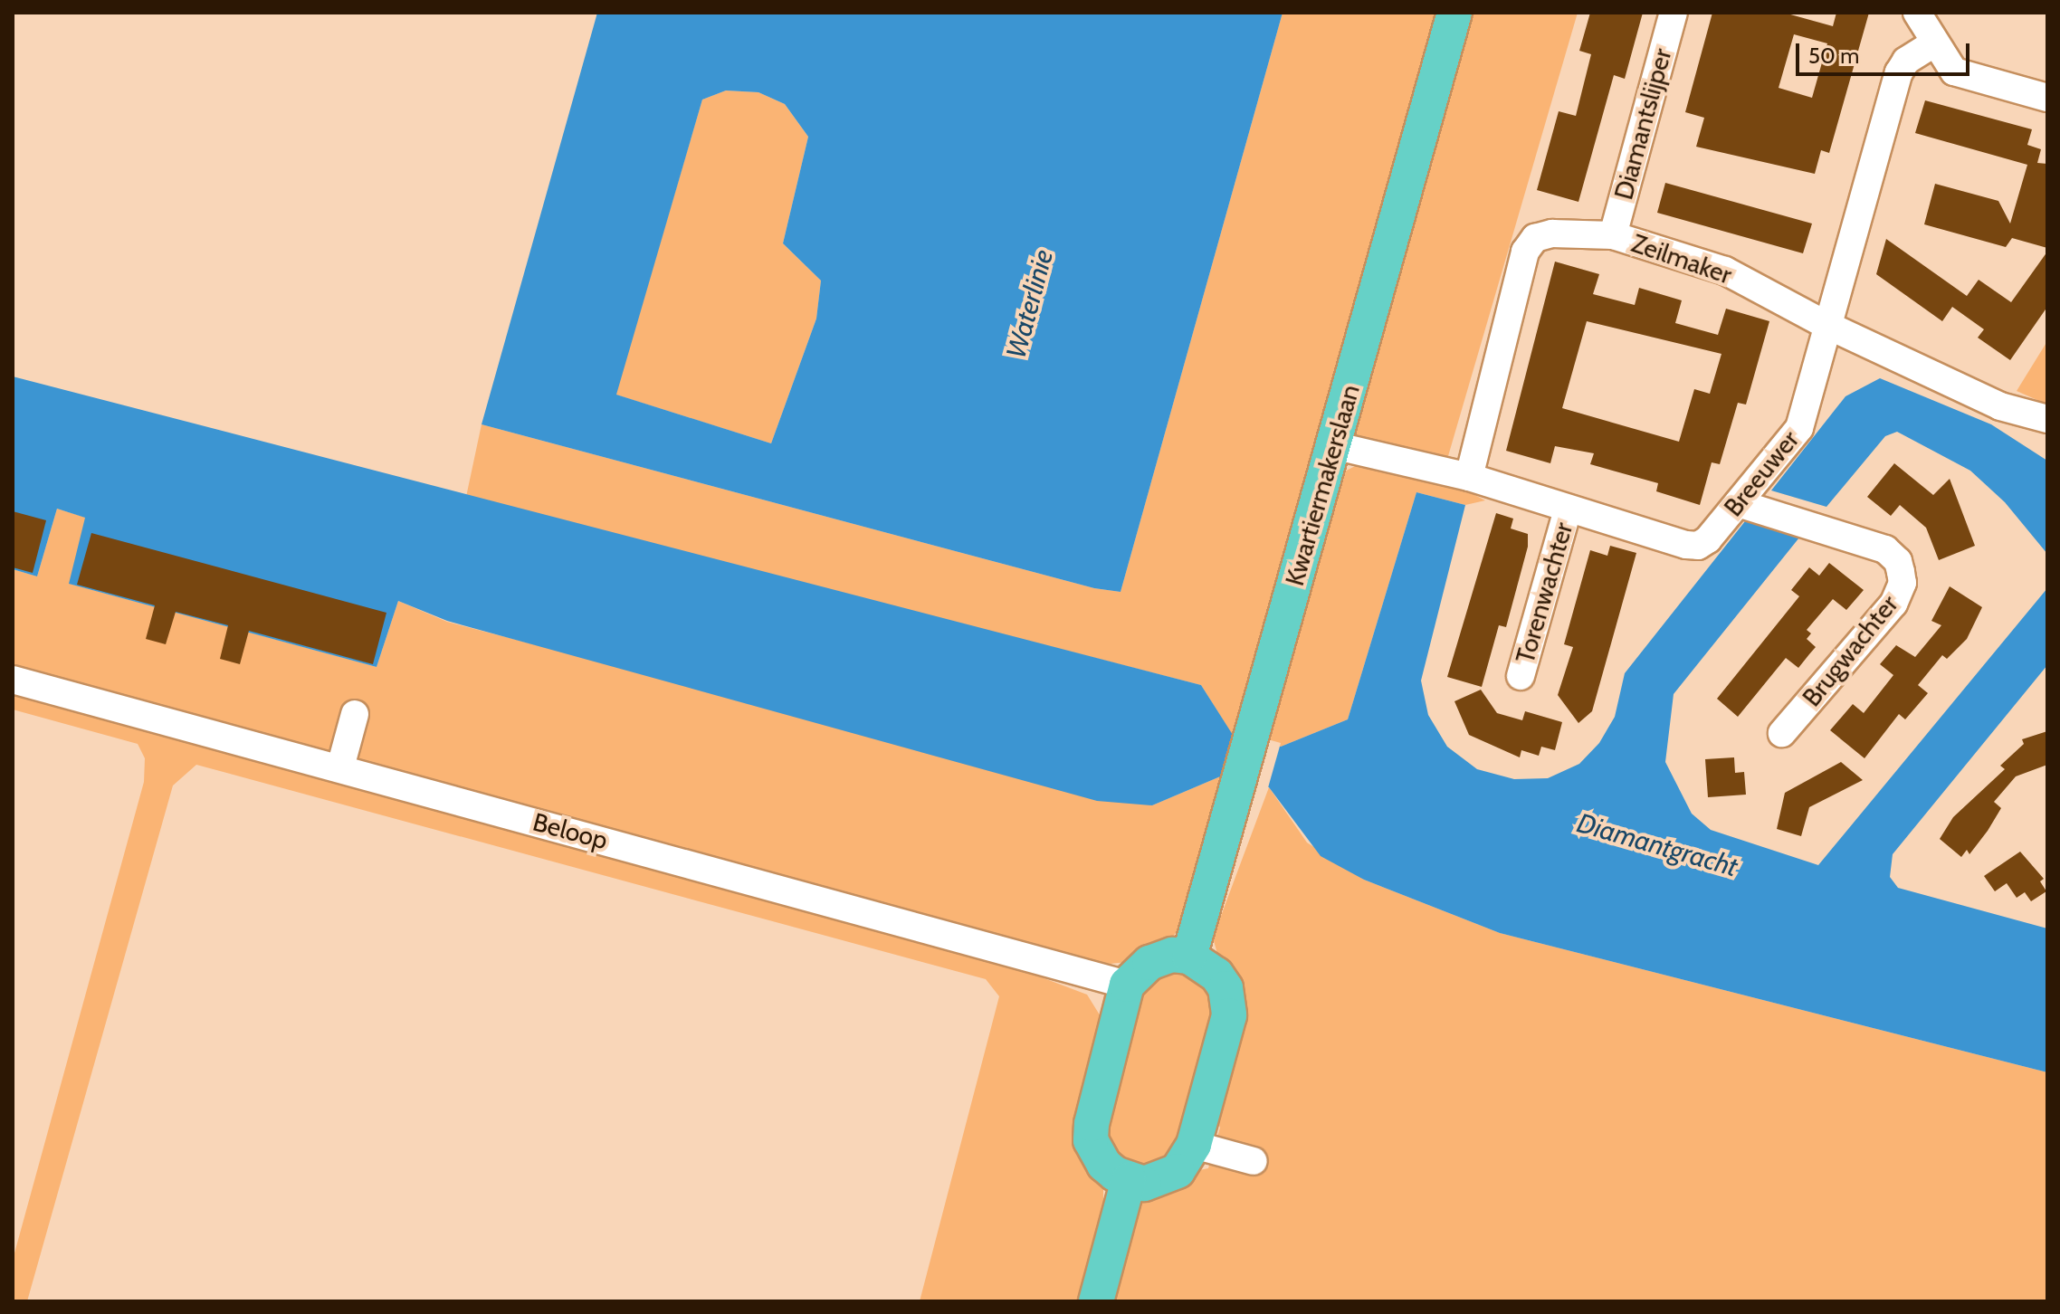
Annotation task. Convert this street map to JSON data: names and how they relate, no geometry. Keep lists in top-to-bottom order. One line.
{"streets":{"main road":["Kwartiermakerslaan"],"street":["Diamantslijper","Zeilmaker","Breeuwer","Torenwachter","Brugwachter","Beloop"]},"crossings":[["Diamantslijper","Zeilmaker"],["Zeilmaker","Breeuwer"],["Breeuwer","Kwartiermakerslaan"],["Breeuwer","Torenwachter"],["Breeuwer","Brugwachter"]],"water":["Waterlinie","Diamantgracht"],"scale_bar":"50 m"}
